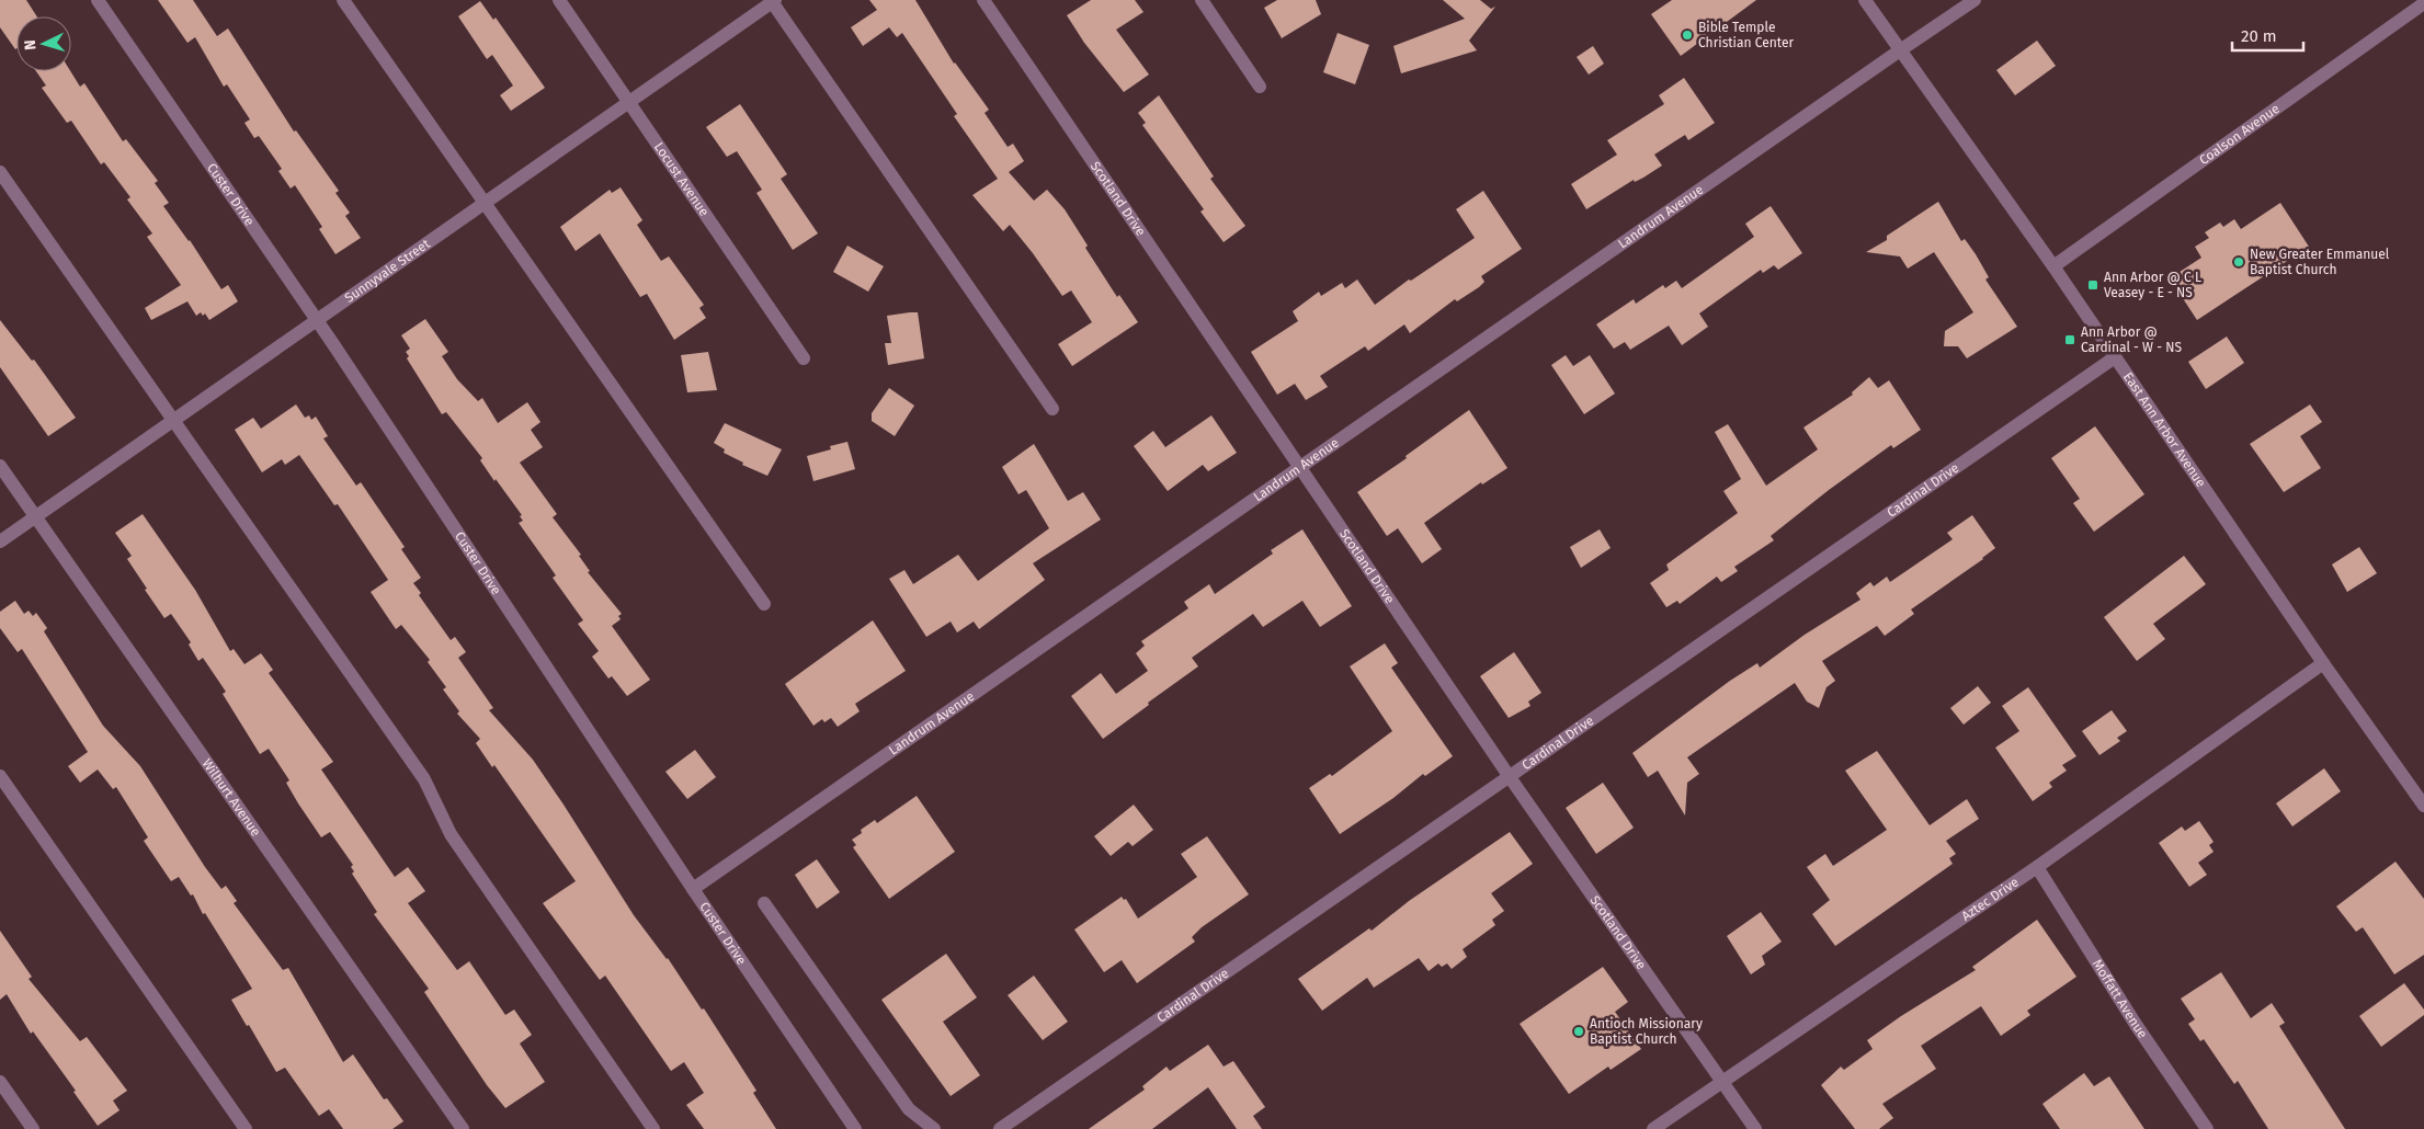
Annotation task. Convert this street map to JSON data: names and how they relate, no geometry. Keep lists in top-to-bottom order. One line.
{"streets":{"street":["Coalson Avenue","Locust Avenue","Custer Drive","Scotland Drive","Landrum Avenue","Sunnyvale Street","East Ann Arbor Avenue","Cardinal Drive","Wilhurt Avenue","Aztec Drive","Moffatt Avenue"]},"crossings":[["Coalson Avenue","East Ann Arbor Avenue"],["Locust Avenue","Sunnyvale Street"],["Custer Drive","Landrum Avenue"],["Custer Drive","Sunnyvale Street"],["Scotland Drive","Landrum Avenue"],["Scotland Drive","Cardinal Drive"],["Scotland Drive","Aztec Drive"],["Landrum Avenue","East Ann Arbor Avenue"],["Sunnyvale Street","Wilhurt Avenue"],["East Ann Arbor Avenue","Cardinal Drive"],["East Ann Arbor Avenue","Aztec Drive"],["Aztec Drive","Moffatt Avenue"]],"places":{"other":["Bible Temple Christian Center","New Greater Emmanuel Baptist Church","Antioch Missionary Baptist Church"],"transit":["Ann Arbor @ C L Veasey - E - NS","Ann Arbor @ Cardinal - W - NS"]},"scale_bar":"20 m","north":"left"}
